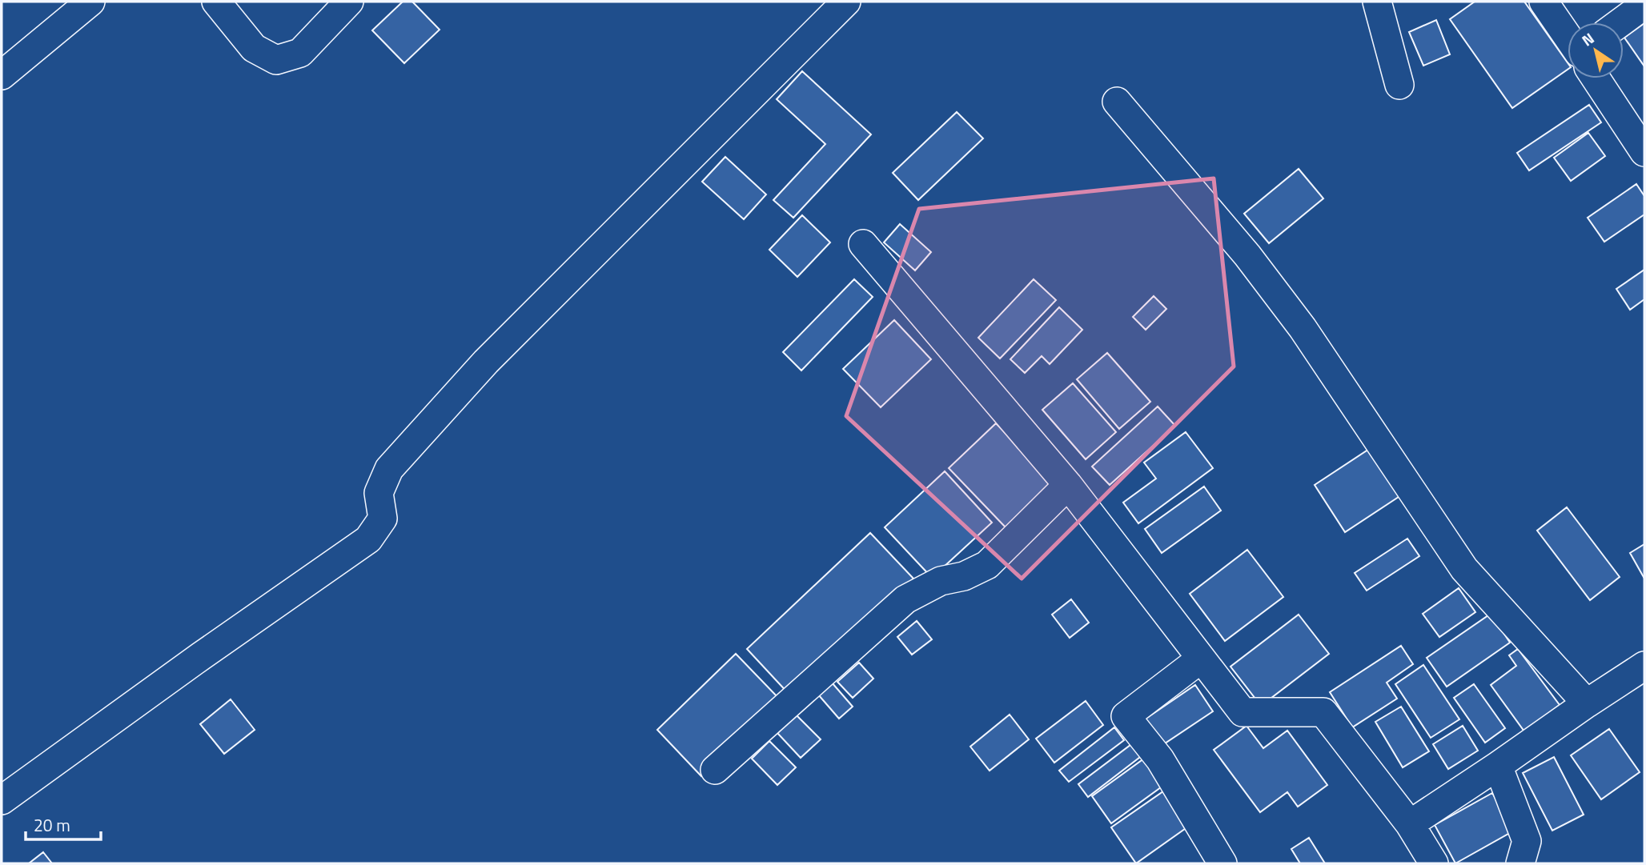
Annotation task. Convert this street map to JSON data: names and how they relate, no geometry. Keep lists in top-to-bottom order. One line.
{"scale_bar":"20 m","north":"top left"}
